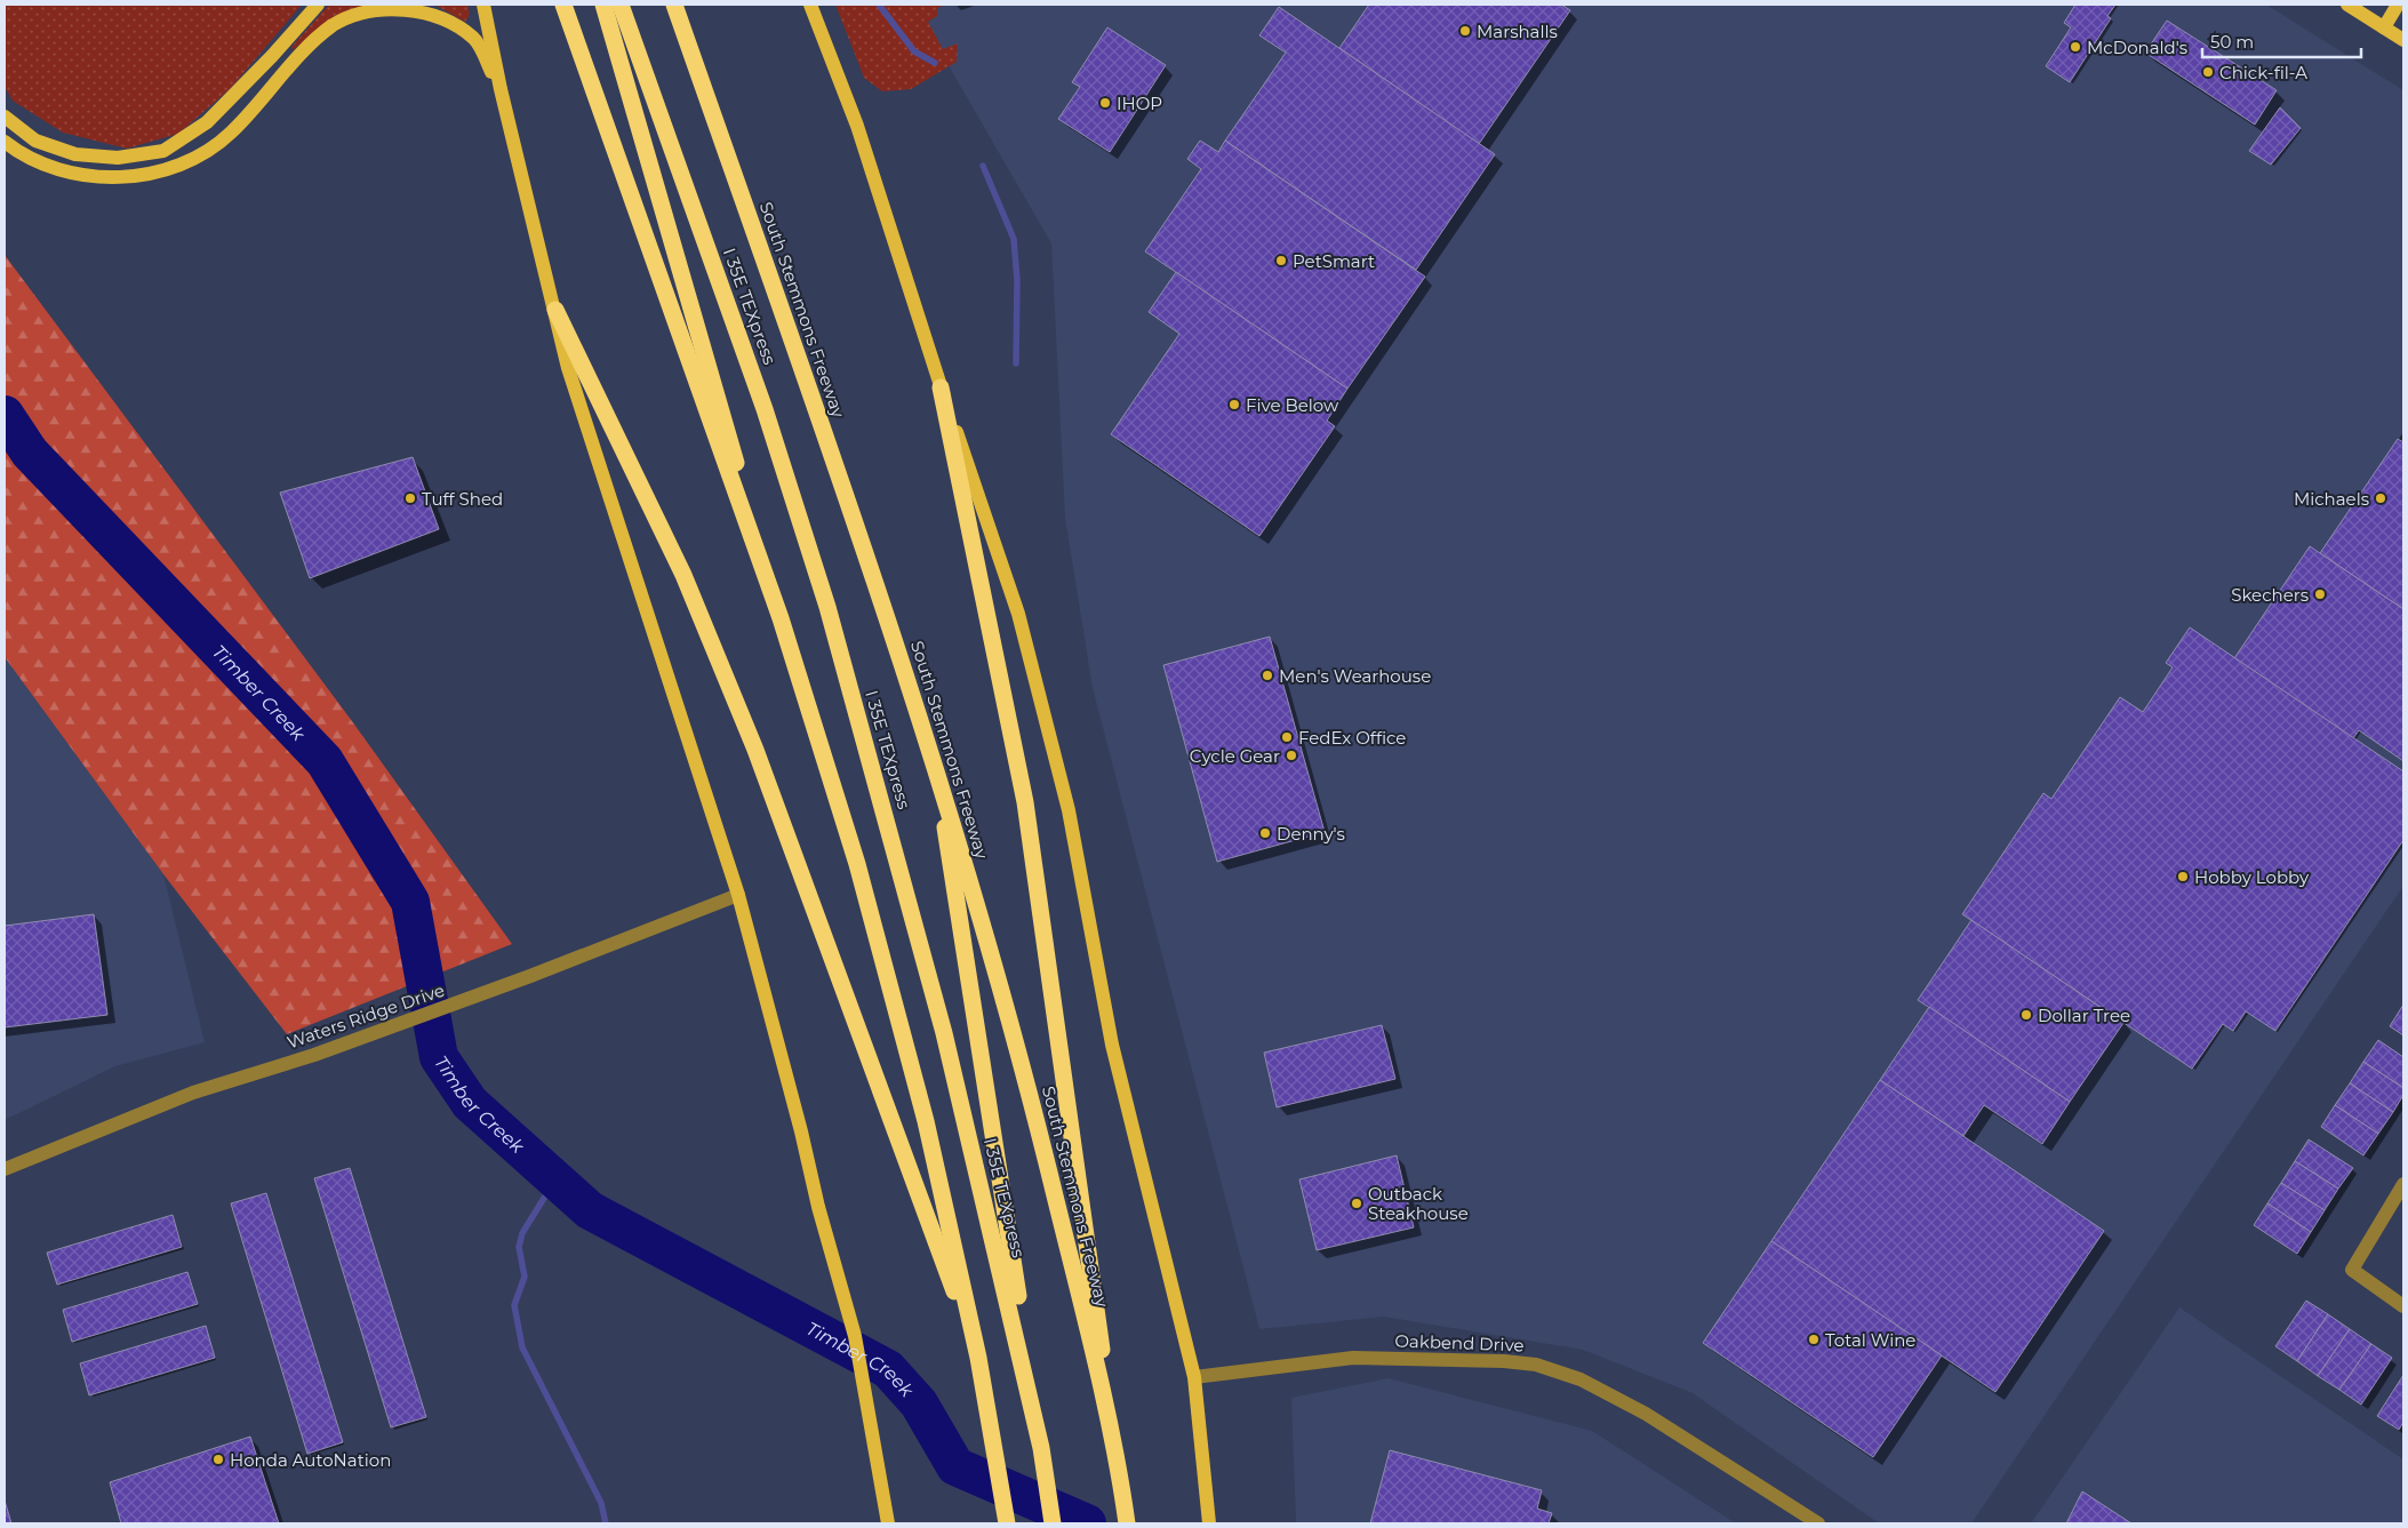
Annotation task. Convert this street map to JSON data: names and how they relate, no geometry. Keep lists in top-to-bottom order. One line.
{"streets":{"highway":["I 35E TEXpress","South Stemmons Freeway"],"street":["Waters Ridge Drive","Oakbend Drive"]},"water":["Timber Creek"],"places":["Marshalls","McDonald's","Chick-fil-A","IHOP","PetSmart","Five Below","Tuff Shed","Michaels","Skechers","Men's Wearhouse","FedEx Office","Cycle Gear","Denny's","Hobby Lobby","Dollar Tree","Outback Steakhouse","Total Wine","Honda AutoNation"],"scale_bar":"50 m"}
